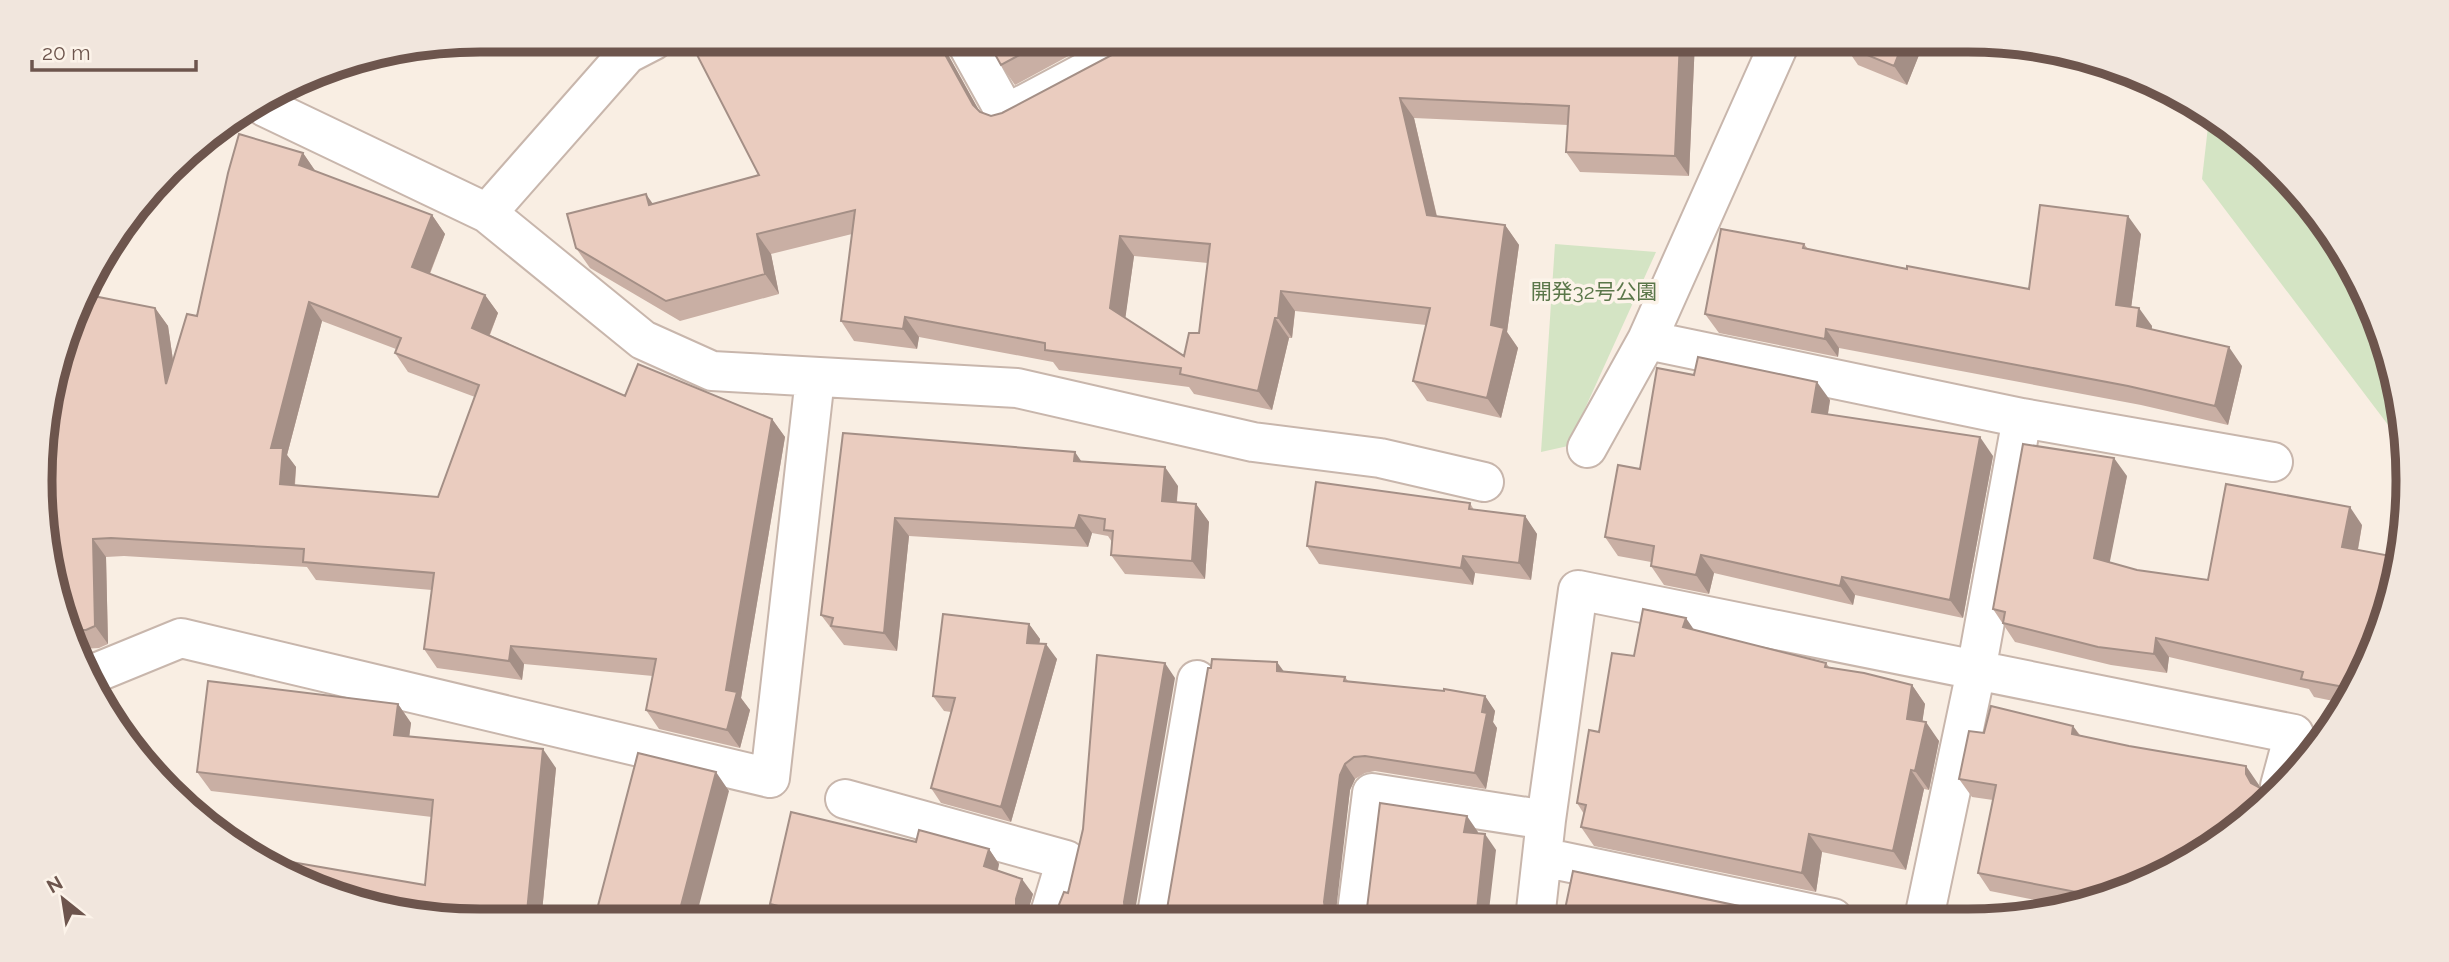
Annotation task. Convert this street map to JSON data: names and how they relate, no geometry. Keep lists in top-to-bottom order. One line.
{"parks":["開発32号公園"],"scale_bar":"20 m","north":"top left"}
